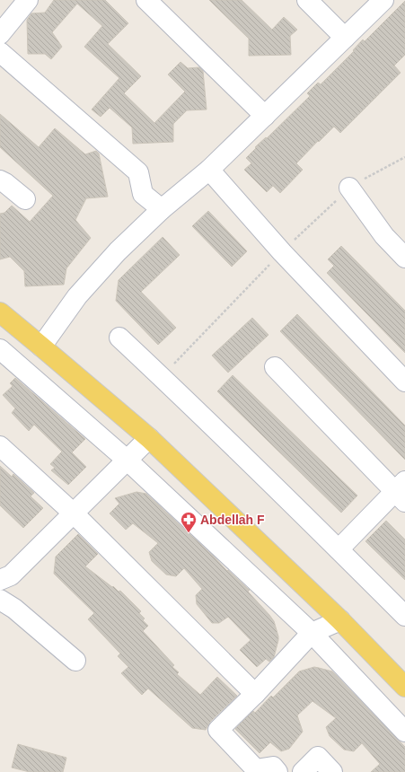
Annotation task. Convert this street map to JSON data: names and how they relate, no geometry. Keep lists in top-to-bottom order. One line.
{"places":{"pharmacy":["Abdellah F"]}}
